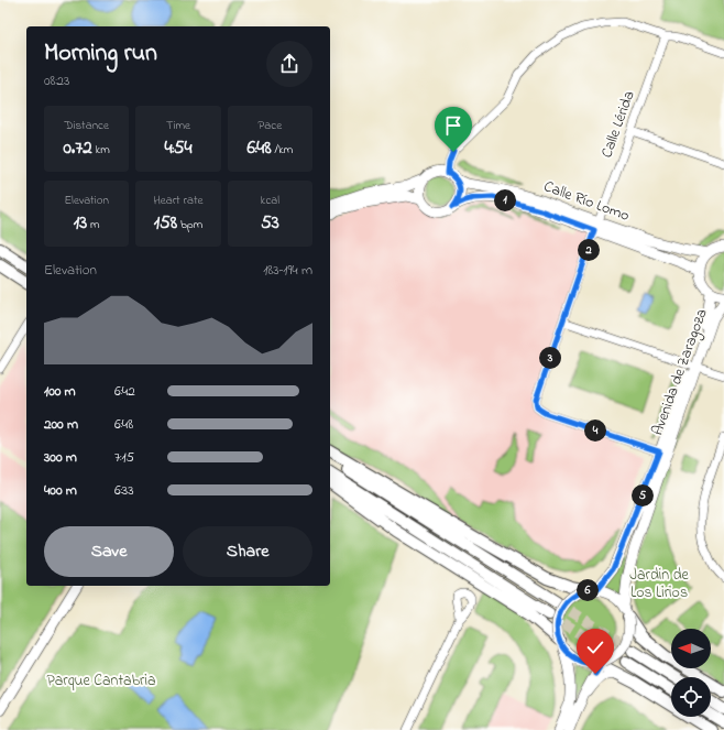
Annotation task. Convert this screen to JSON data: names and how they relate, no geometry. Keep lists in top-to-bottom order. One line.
{"streets":{"main road":["Calle Río Lomo","Avenida de Zaragoza"],"street":["Calle Lérida"]},"crossings":[["Calle Lérida","Calle Río Lomo"],["Calle Lérida","Avenida de Zaragoza"]],"parks":["Jardin de Los Lirios","Parque Cantabria"],"north":"left","page":{"heading":["Morning run","08:23"],"stats":[["Distance","0.72 km"],["Time","4:54"],["Pace","6:48 /km"],["Elevation","13 m"],["Heart rate","158 bpm"],["kcal","53"]],"pins":["1","2","3","4","5","6"],"chart":["Elevation","183–194 m"],"list":[{"name":"100 m","note":"6:42"},{"name":"200 m","note":"6:48"},{"name":"300 m","note":"7:15"},{"name":"400 m","note":"6:33"}],"buttons":["Save","Share"]}}
